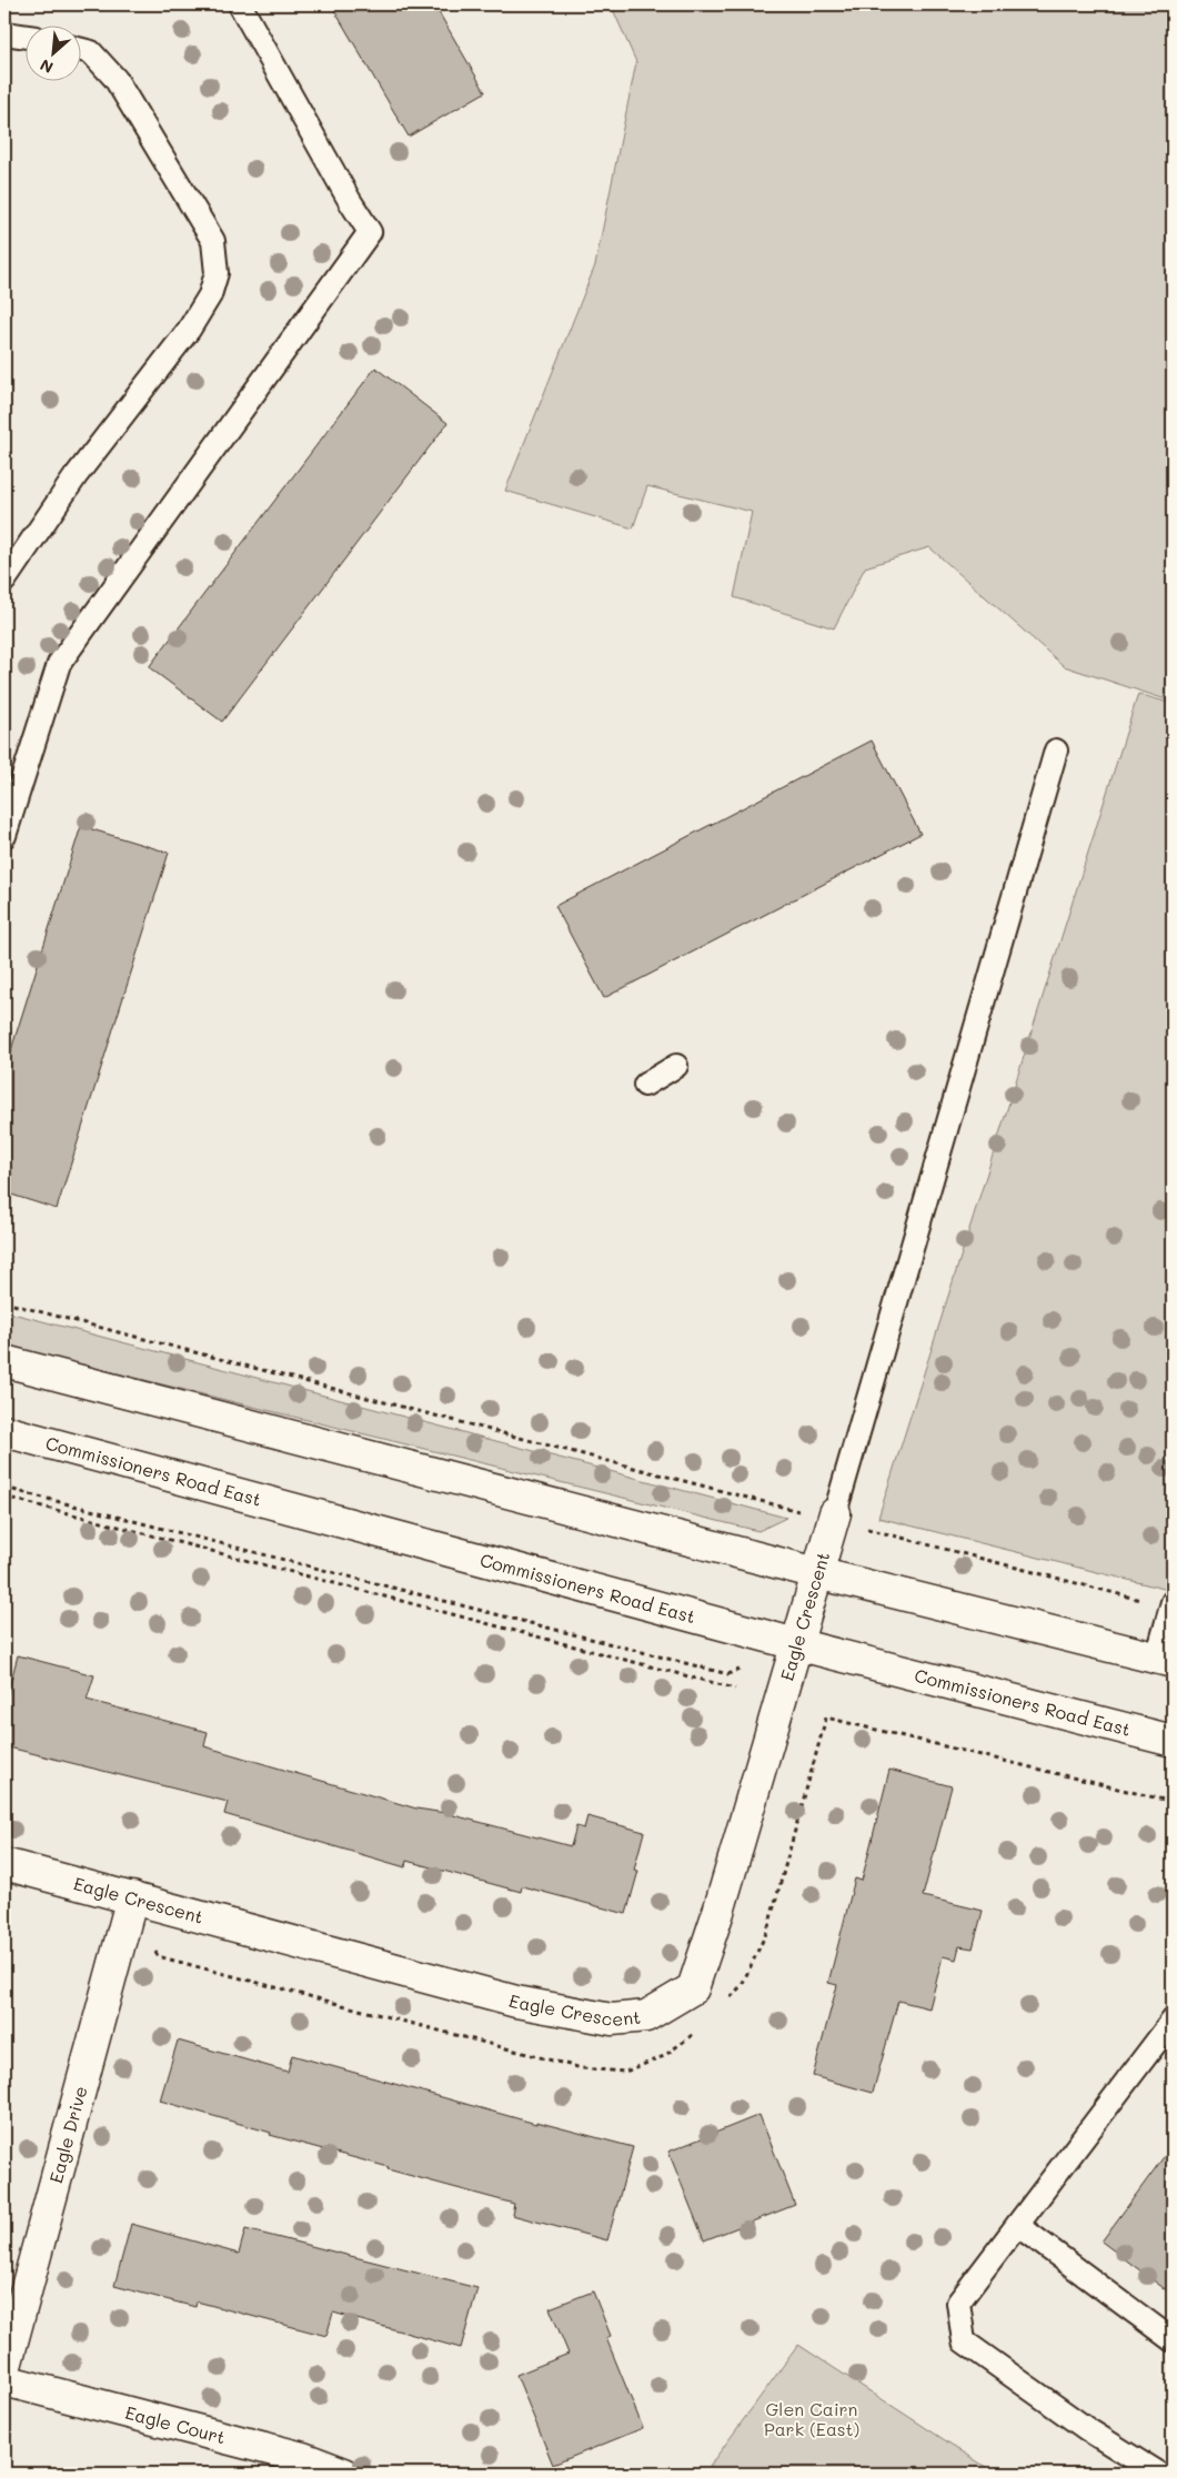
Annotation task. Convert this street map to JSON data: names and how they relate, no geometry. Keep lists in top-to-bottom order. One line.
{"streets":{"main road":["Commissioners Road East","Eagle Crescent","Eagle Drive","Eagle Court"]},"crossings":[["Commissioners Road East","Eagle Crescent"],["Eagle Crescent","Eagle Drive"]],"parks":["Glen Cairn Park (East)"],"north":"bottom left"}
